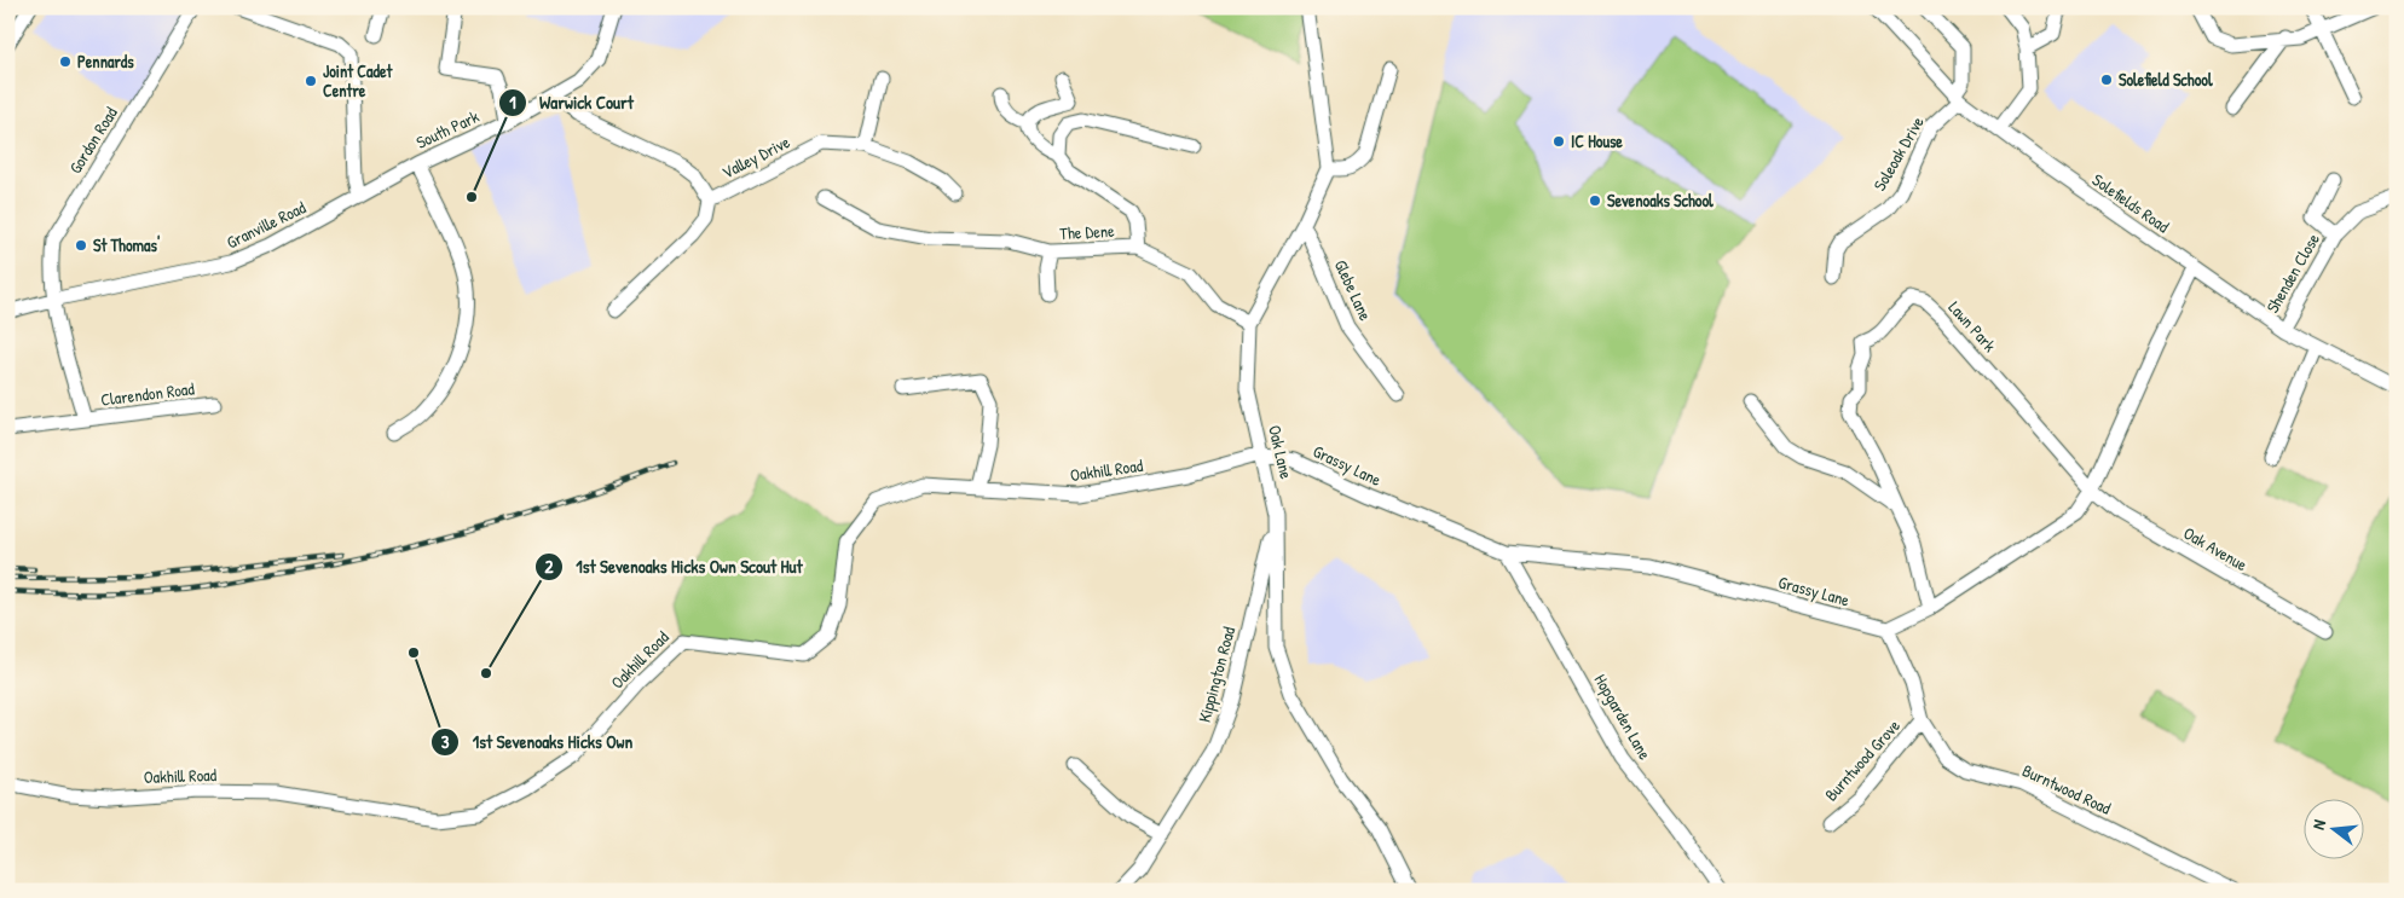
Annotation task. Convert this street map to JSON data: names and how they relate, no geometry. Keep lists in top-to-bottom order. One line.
{"streets":{"street":["South Park","Gordon Road","Soleoak Drive","Valley Drive","Solefields Road","Granville Road","The Dene","Shenden Close","Glebe Lane","Lawn Park","Clarendon Road","Oak Lane","Grassy Lane","Oakhill Road","Oak Avenue","Kippington Road","Hopgarden Lane","Burntwood Grove","Burntwood Road"]},"crossings":[["South Park","Granville Road"],["Gordon Road","Granville Road"],["Gordon Road","Clarendon Road"],["Soleoak Drive","Solefields Road"],["Solefields Road","Shenden Close"],["Granville Road","Clarendon Road"],["The Dene","Oak Lane"],["Glebe Lane","Oak Lane"],["Lawn Park","Oak Avenue"],["Oak Lane","Grassy Lane"],["Oak Lane","Oakhill Road"],["Oak Lane","Kippington Road"],["Grassy Lane","Oakhill Road"],["Grassy Lane","Hopgarden Lane"],["Grassy Lane","Burntwood Road"],["Burntwood Grove","Burntwood Road"]],"places":["Pennards","Solefield School","Joint Cadet Centre","IC House","Warwick Court","Sevenoaks School","St Thomas'","1st Sevenoaks Hicks Own","1st Sevenoaks Hicks Own Scout Hut"],"north":"left"}
